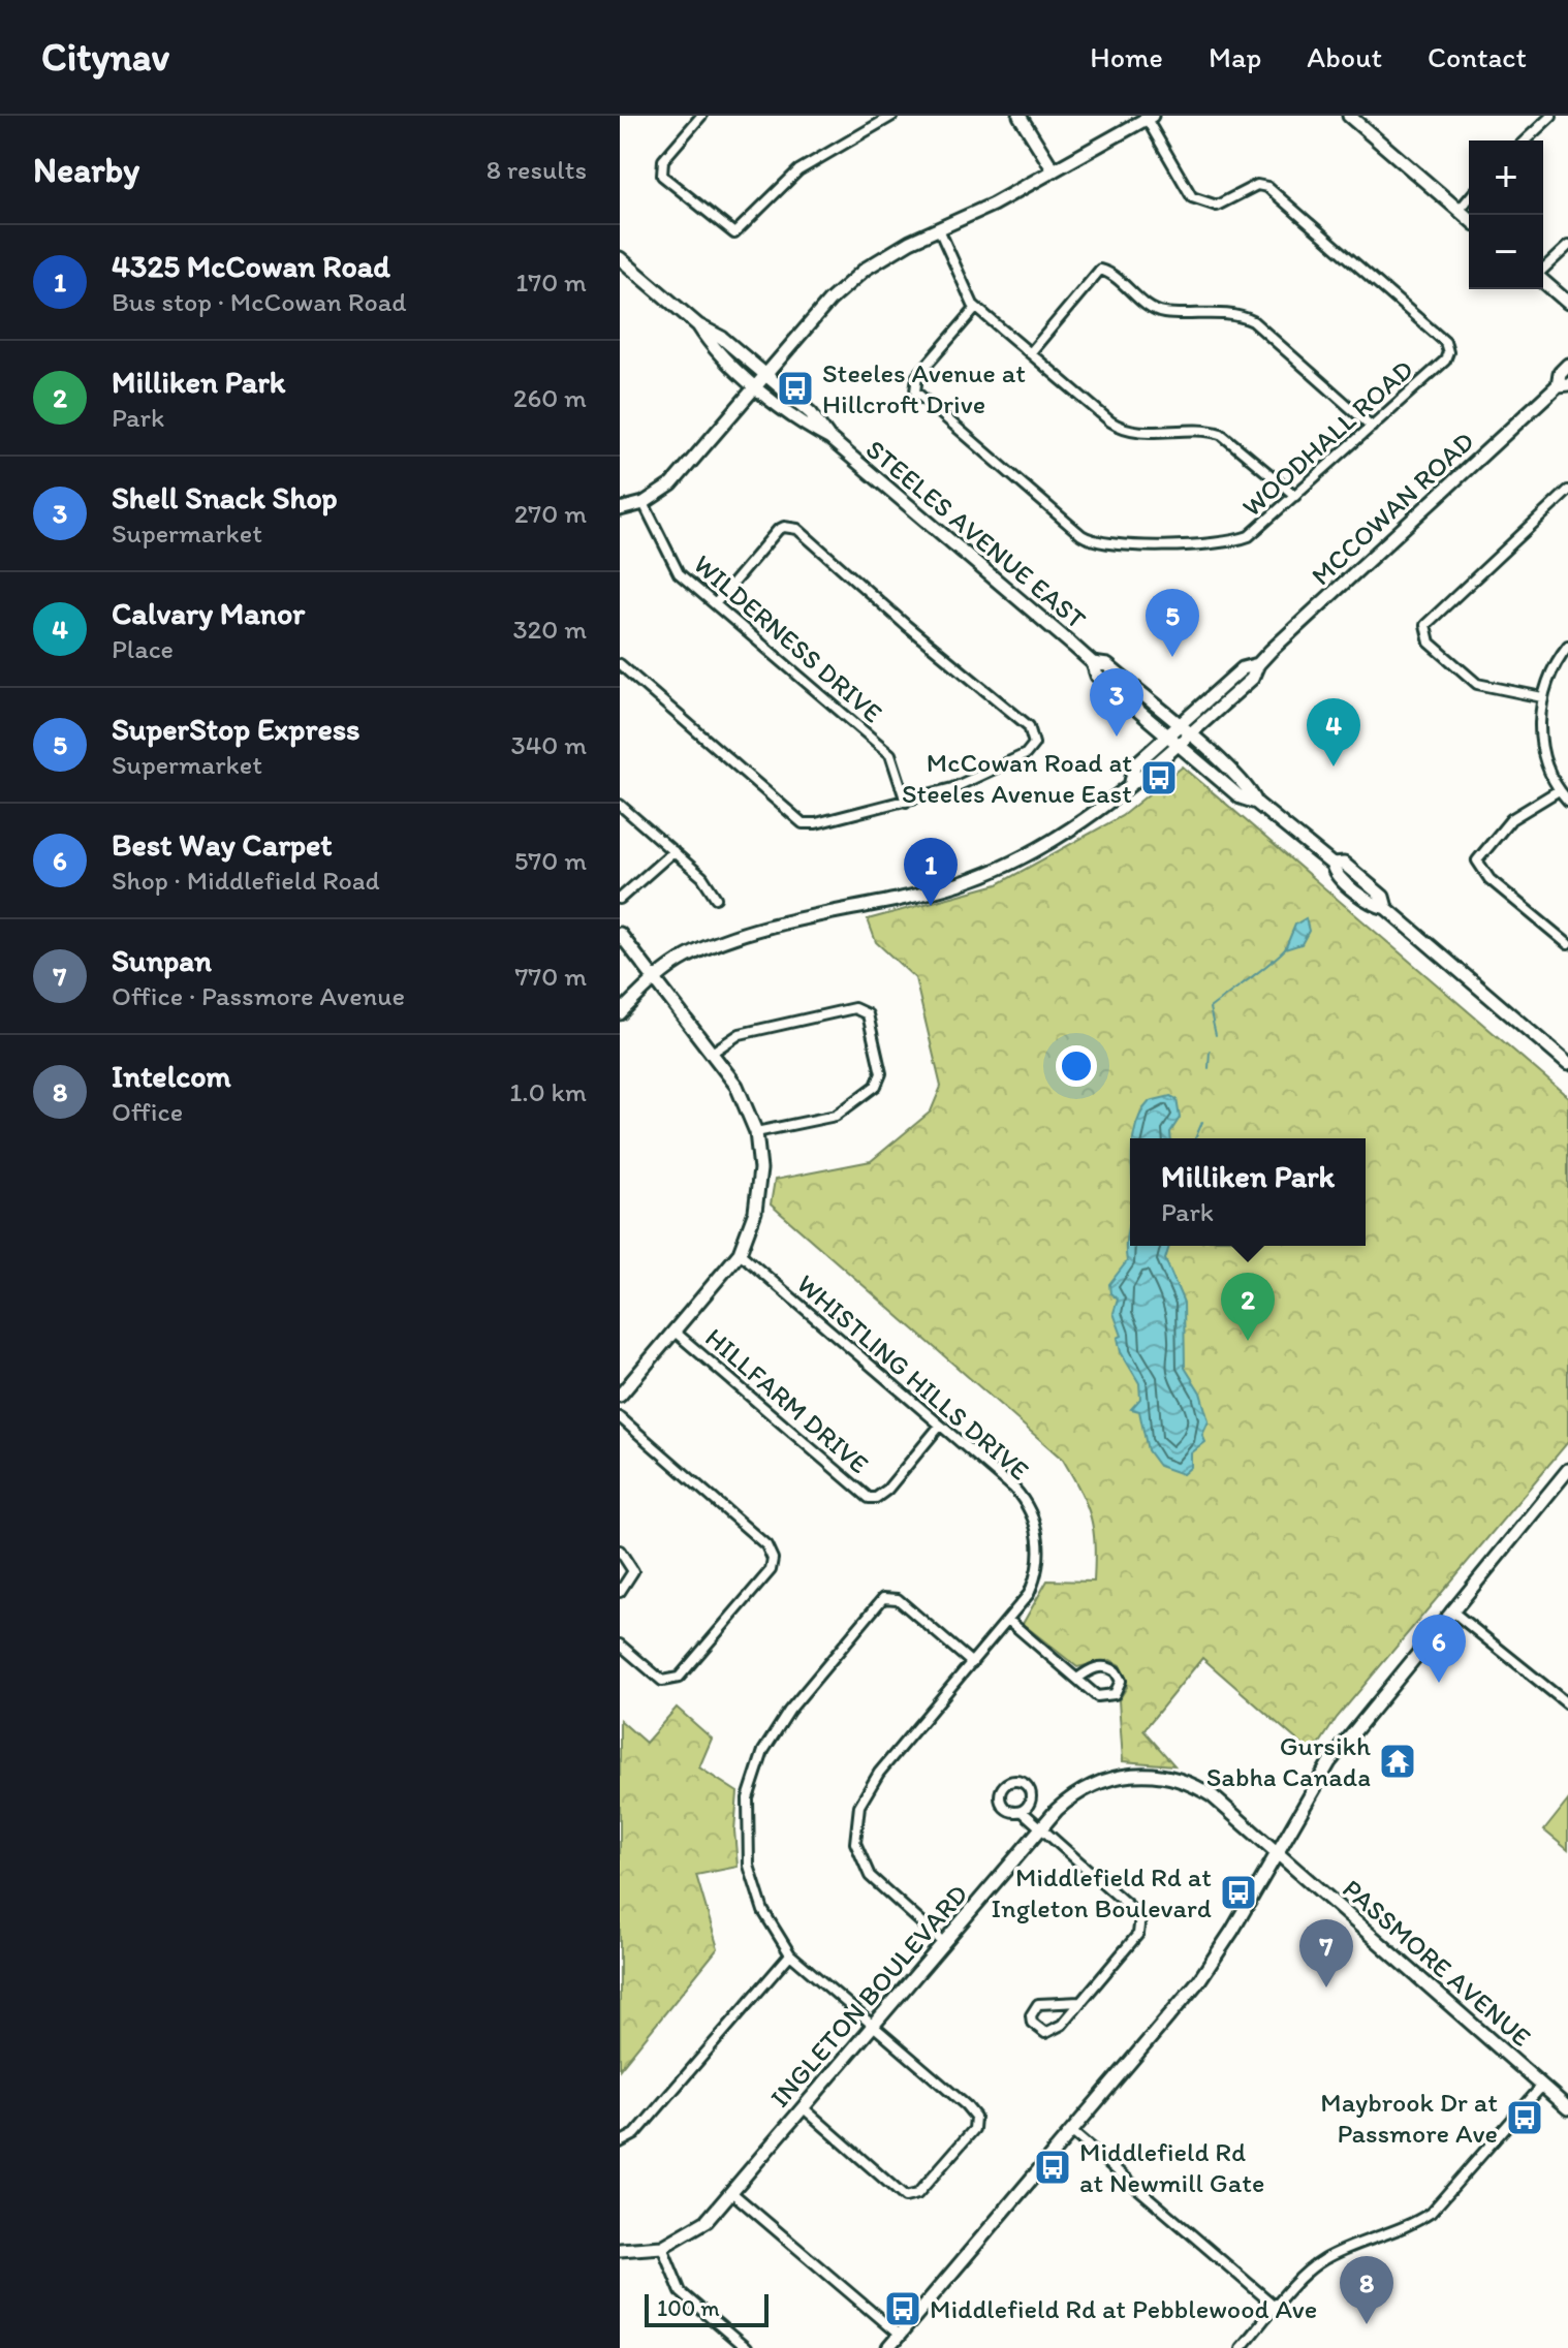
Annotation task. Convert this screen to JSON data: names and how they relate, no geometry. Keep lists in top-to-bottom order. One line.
{"streets":{"main road":["MCCOWAN ROAD","STEELES AVENUE EAST","PASSMORE AVENUE","INGLETON BOULEVARD"],"street":["WOODHALL ROAD","WILDERNESS DRIVE","WHISTLING HILLS DRIVE","HILLFARM DRIVE"]},"crossings":[["MCCOWAN ROAD","STEELES AVENUE EAST"],["WHISTLING HILLS DRIVE","HILLFARM DRIVE"],["WHISTLING HILLS DRIVE","INGLETON BOULEVARD"],["PASSMORE AVENUE","INGLETON BOULEVARD"]],"places":{"bus stop":["Steeles Avenue at Hillcroft Drive","McCowan Road at Steeles Avenue East","Middlefield Rd at Ingleton Boulevard","Maybrook Dr at Passmore Ave","Middlefield Rd at Newmill Gate","Middlefield Rd at Pebblewood Ave"],"temple":["Gursikh Sabha Canada"]},"scale_bar":"100 m","page":{"header":"Citynav","nav":["Home","Map","About","Contact"],"heading":["Nearby","8 results"],"map_buttons":["+","−"],"list":[{"mark":"1","name":"4325 McCowan Road","note":"Bus stop · McCowan Road","value":"170 m"},{"mark":"2","name":"Milliken Park","note":"Park","value":"260 m"},{"mark":"3","name":"Shell Snack Shop","note":"Supermarket","value":"270 m"},{"mark":"4","name":"Calvary Manor","note":"Place","value":"320 m"},{"mark":"5","name":"SuperStop Express","note":"Supermarket","value":"340 m"},{"mark":"6","name":"Best Way Carpet","note":"Shop · Middlefield Road","value":"570 m"},{"mark":"7","name":"Sunpan","note":"Office · Passmore Avenue","value":"770 m"},{"mark":"8","name":"Intelcom","note":"Office","value":"1.0 km"}],"pins":["5","3","4","1","2","6","7","8"],"popup":["Milliken Park","Park"],"scale":"100 m"}}
